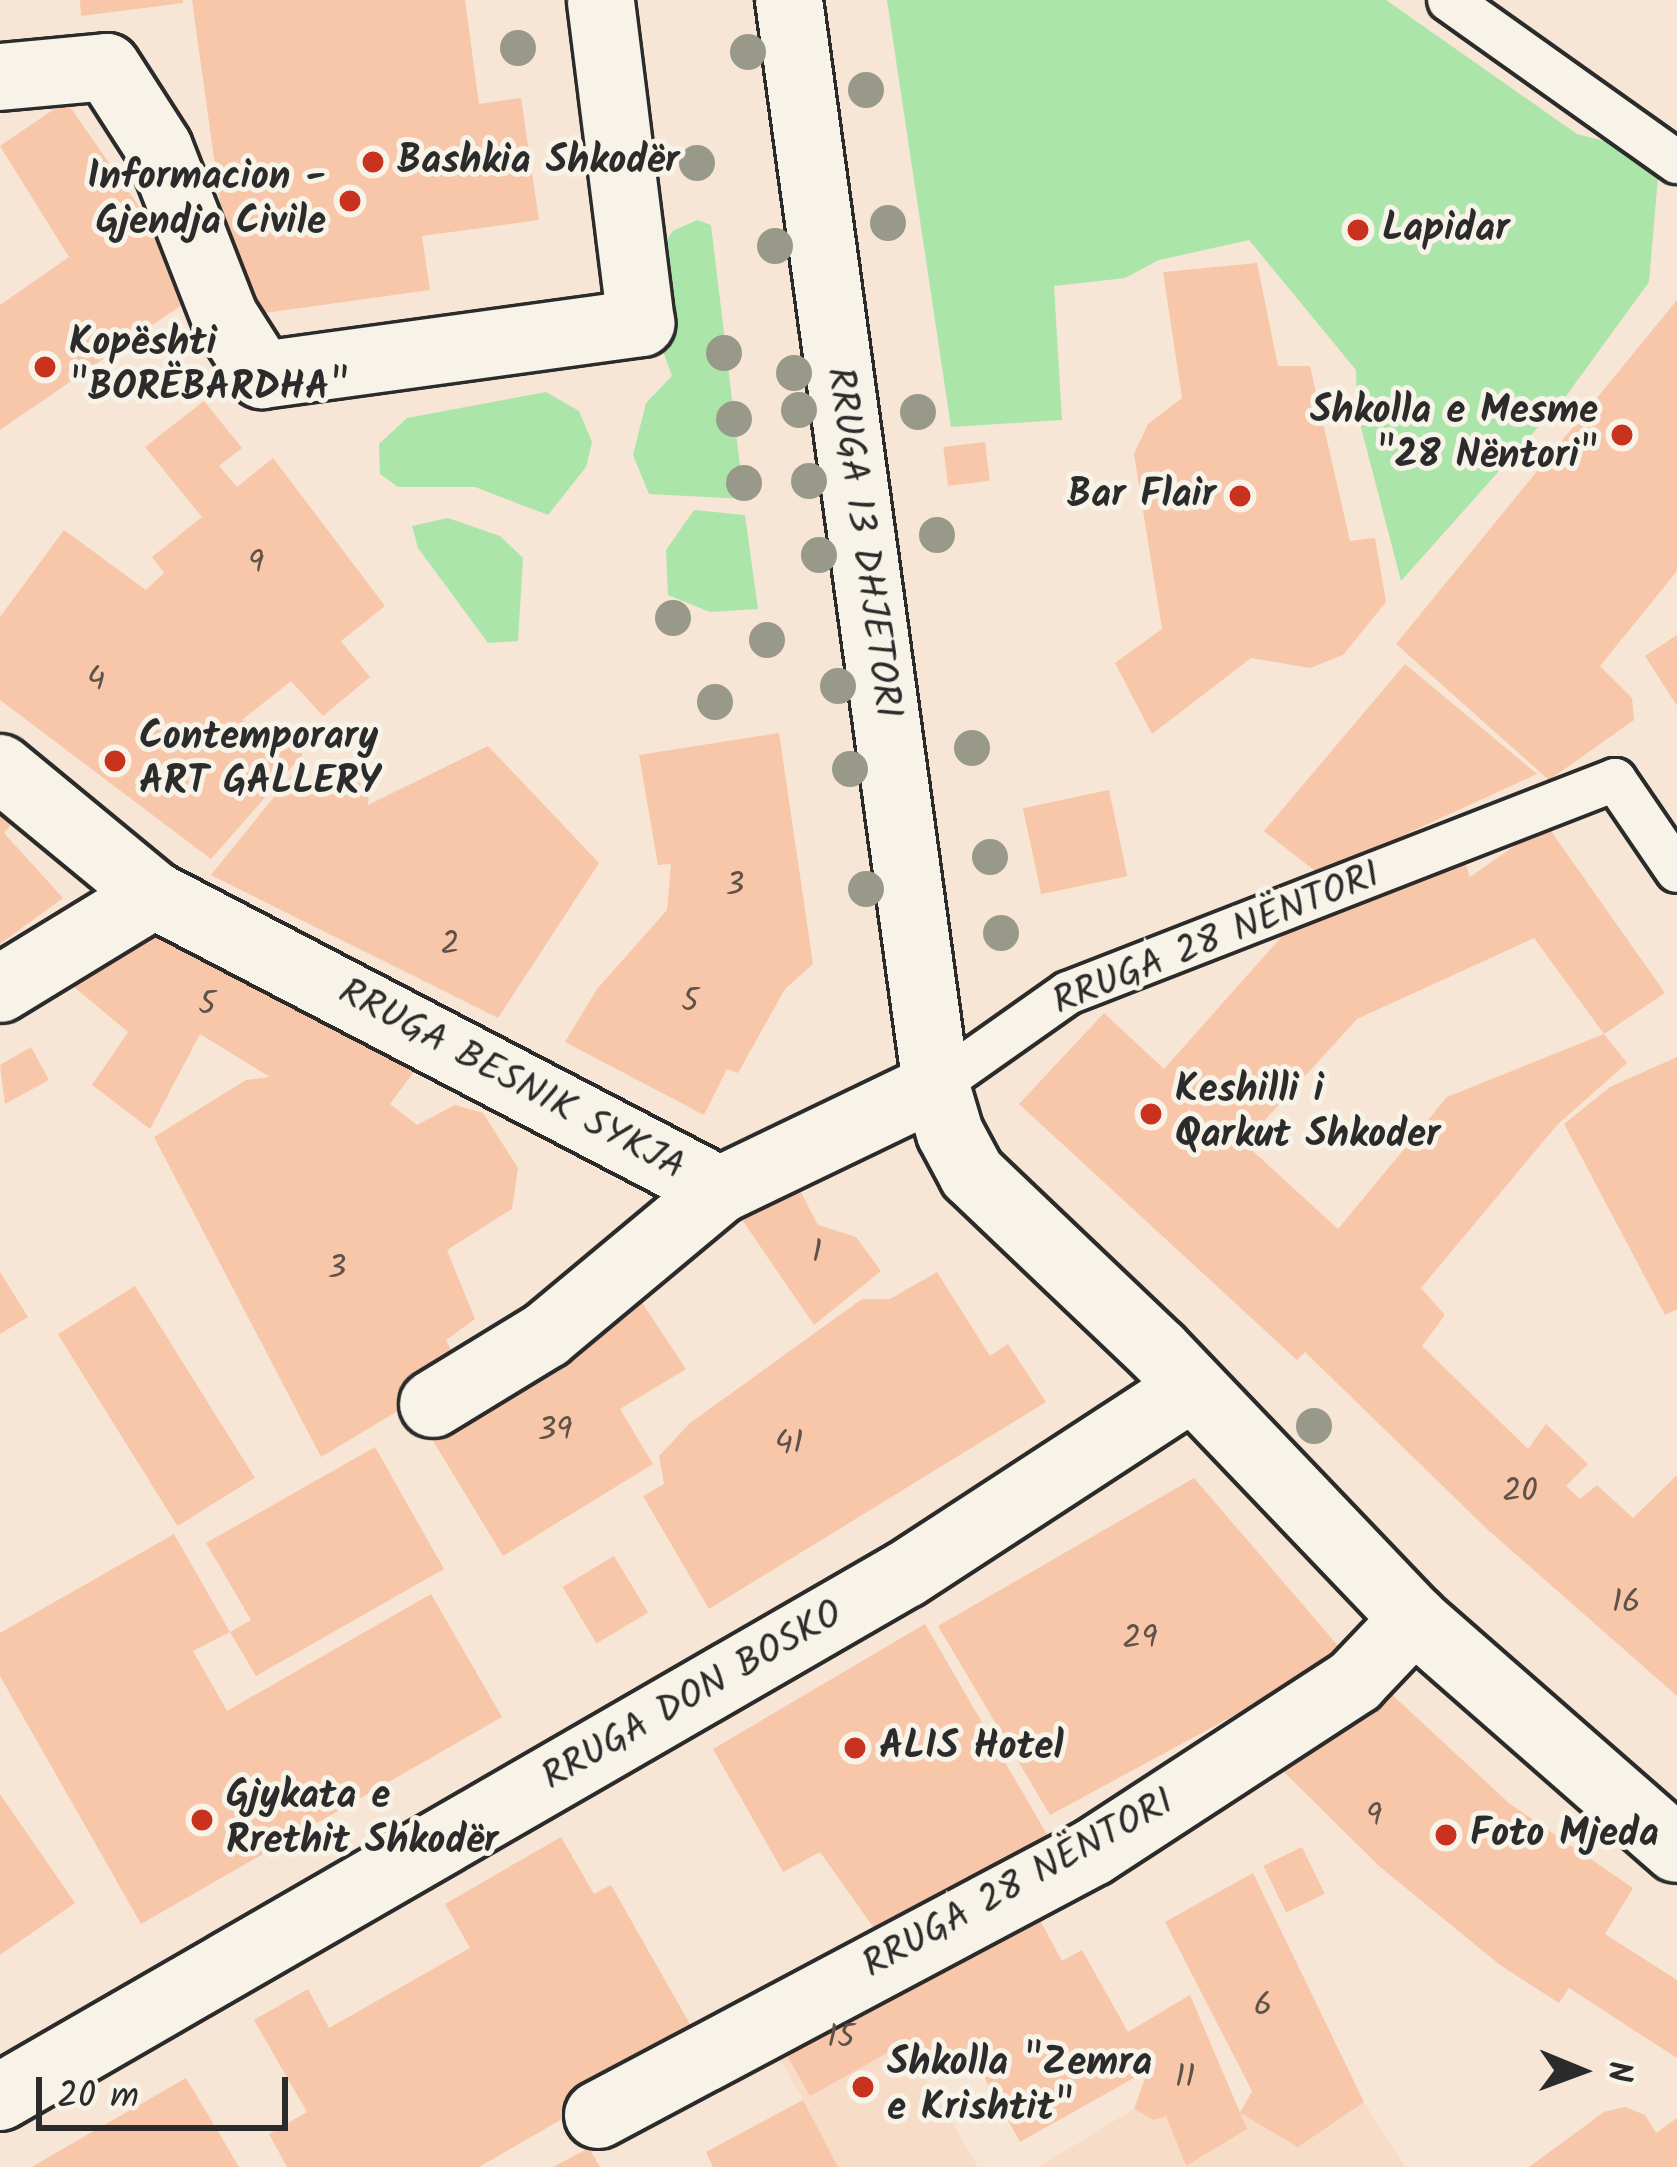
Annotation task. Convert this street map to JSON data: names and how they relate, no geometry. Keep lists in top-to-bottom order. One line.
{"streets":{"street":["RRUGA 13 DHJETORI","RRUGA 28 NËNTORI","RRUGA BESNIK SYKJA","RRUGA DON BOSKO"]},"crossings":[["RRUGA 13 DHJETORI","RRUGA 28 NËNTORI"],["RRUGA 13 DHJETORI","RRUGA BESNIK SYKJA"],["RRUGA 28 NËNTORI","RRUGA BESNIK SYKJA"]],"places":["Bashkia Shkodër","Informacion - Gjendja Civile","Lapidar","Kopështi \"BORËBARDHA\"","Shkolla e Mesme \"28 Nëntori\"","Bar Flair","Contemporary ART GALLERY","Keshilli i Qarkut Shkoder","ALIS Hotel","Gjykata e Rrethit Shkodër","Foto Mjeda","Shkolla \"Zemra e Krishtit\""],"house_numbers":["9","4","3","2","5","5","1","3","39","41","20","16","29","9","6","15","11"],"scale_bar":"20 m","north":"right"}
